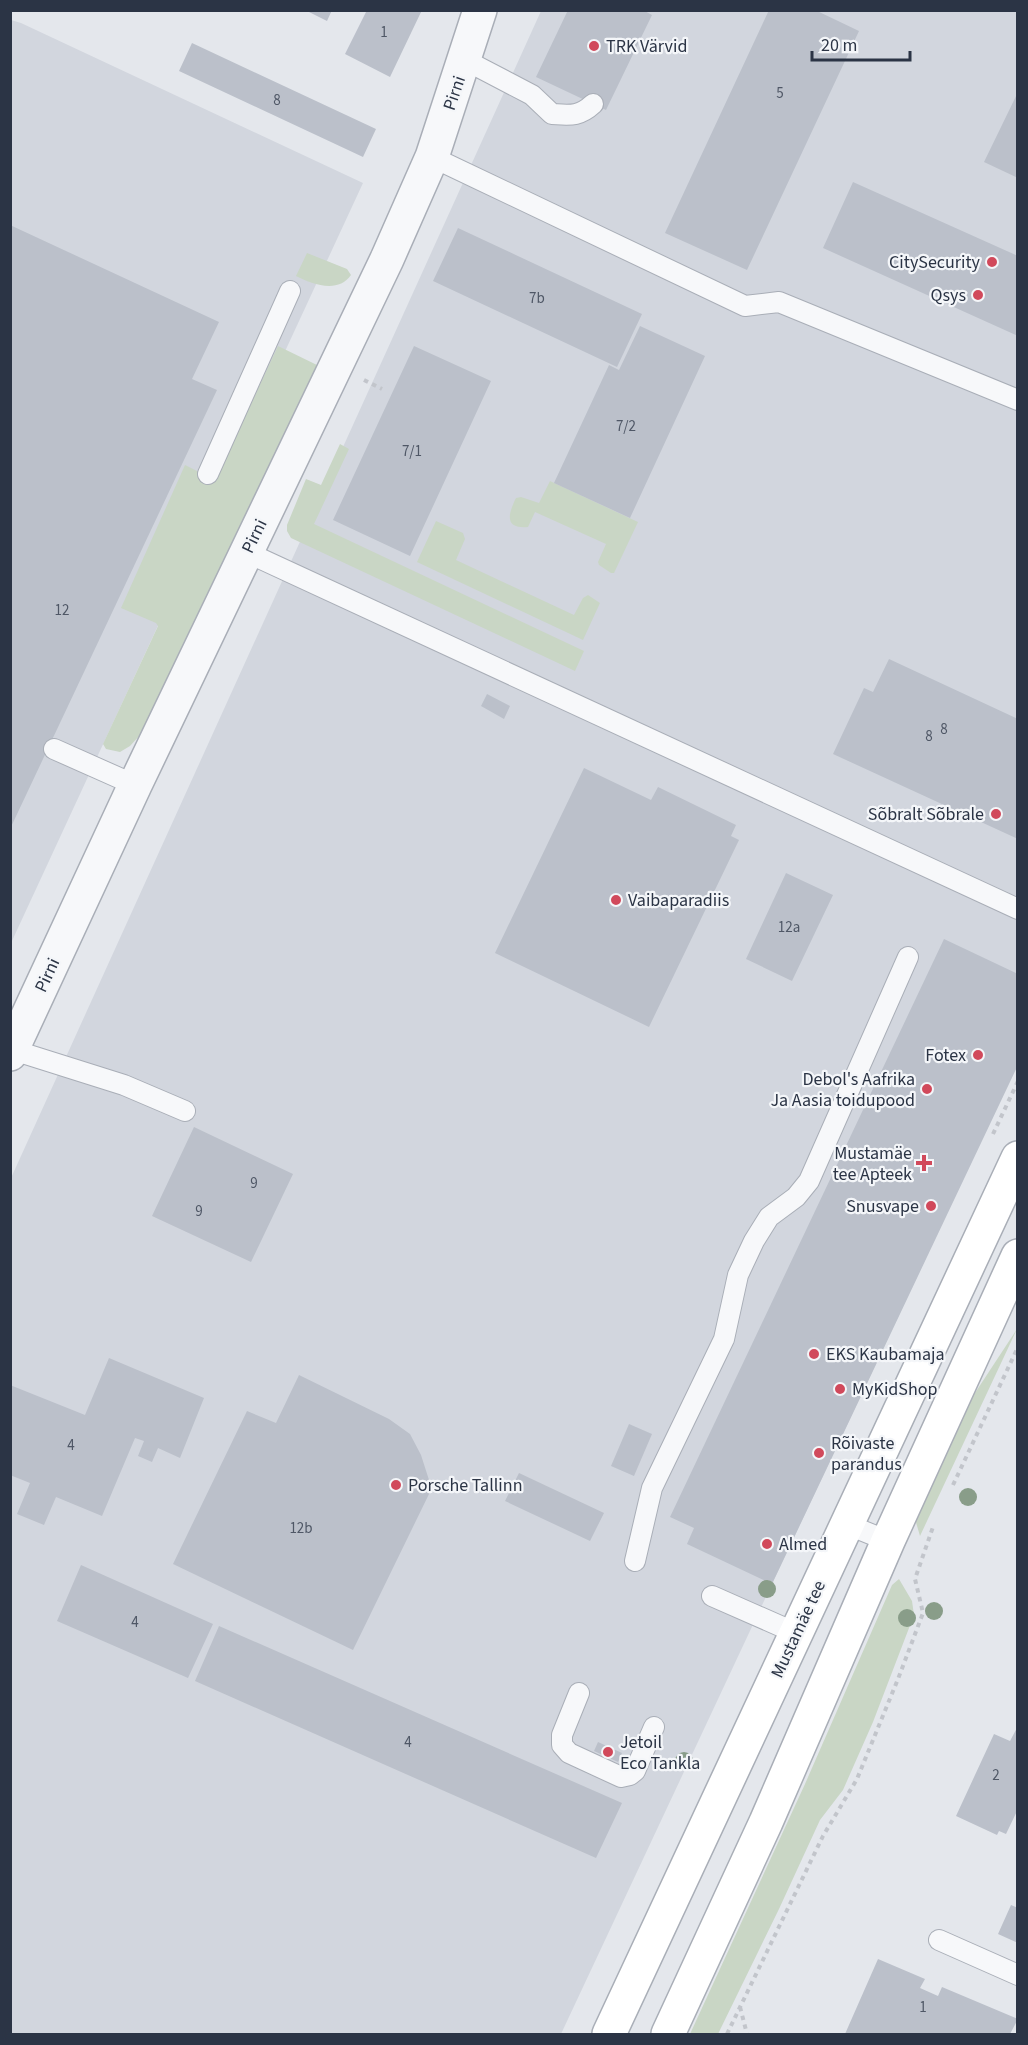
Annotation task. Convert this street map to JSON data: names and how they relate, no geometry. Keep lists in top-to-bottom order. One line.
{"streets":{"main road":["Mustamäe tee"],"street":["Pirni"]},"places":{"other":["TRK Värvid","CitySecurity","Qsys","Sõbralt Sõbrale","Vaibaparadiis","Fotex","Debol's Aafrika Ja Aasia toidupood","Snusvape","EKS Kaubamaja","MyKidShop","Rõivaste parandus","Porsche Tallinn","Almed","Jetoil Eco Tankla"],"health":["Mustamäe tee Apteek"]},"house_numbers":["1","5","8","7b","7/2","7/1","12","8","8","12a","9","9","4","12b","4","4","2","1"],"scale_bar":"20 m"}
